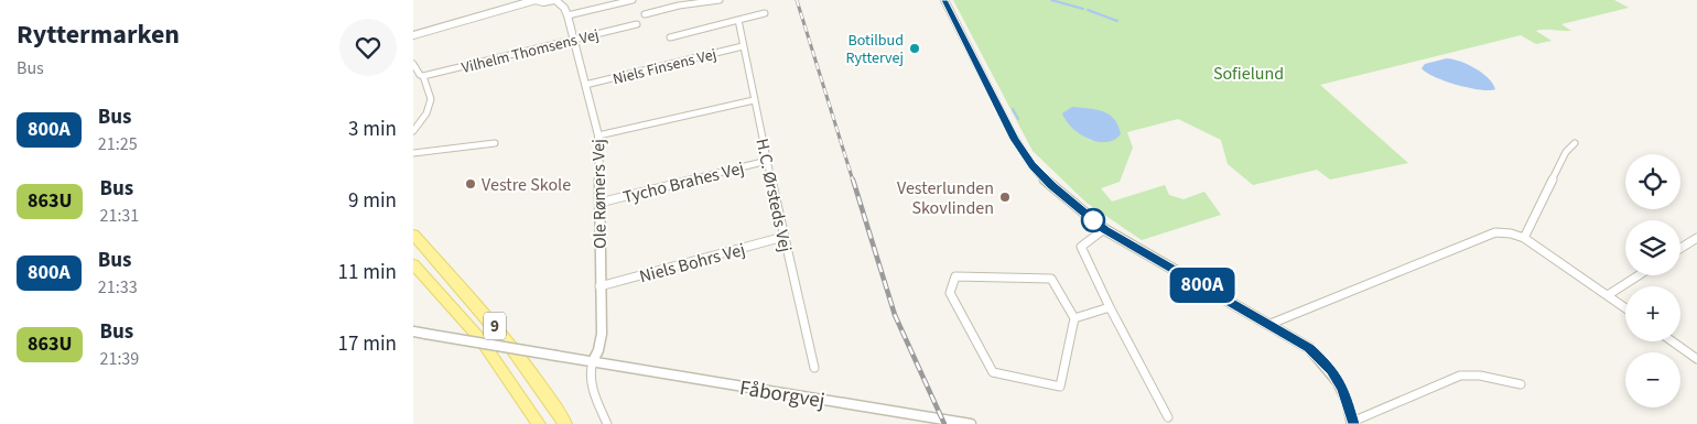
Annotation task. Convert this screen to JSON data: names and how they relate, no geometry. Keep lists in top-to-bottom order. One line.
{"streets":{"main road":["9"],"street":["Vilhelm Thomsens Vej","Niels Finsens Vej","Tycho Brahes Vej","Ole Rømers Vej","H.C. Ørsteds Vej","Niels Bohrs Vej","Fåborgvej"]},"crossings":[["Vilhelm Thomsens Vej","Ole Rømers Vej"],["Niels Finsens Vej","Ole Rømers Vej"],["Niels Finsens Vej","H.C. Ørsteds Vej"],["Tycho Brahes Vej","Ole Rømers Vej"],["Tycho Brahes Vej","H.C. Ørsteds Vej"],["Ole Rømers Vej","Niels Bohrs Vej"],["Ole Rømers Vej","Fåborgvej"],["H.C. Ørsteds Vej","Niels Bohrs Vej"]],"parks":["Sofielund"],"places":["Botilbud Ryttervej","Vestre Skole","Vesterlunden Skovlinden"],"lines":["bus line 800A"],"page":{"heading":["Ryttermarken","Bus"],"on_map":"800A","list":[{"mark":"800A","name":"Bus","note":"21:25","value":"3 min"},{"mark":"863U","name":"Bus","note":"21:31","value":"9 min"},{"mark":"800A","name":"Bus","note":"21:33","value":"11 min"},{"mark":"863U","name":"Bus","note":"21:39","value":"17 min"}],"map_buttons":["+","−"]}}
